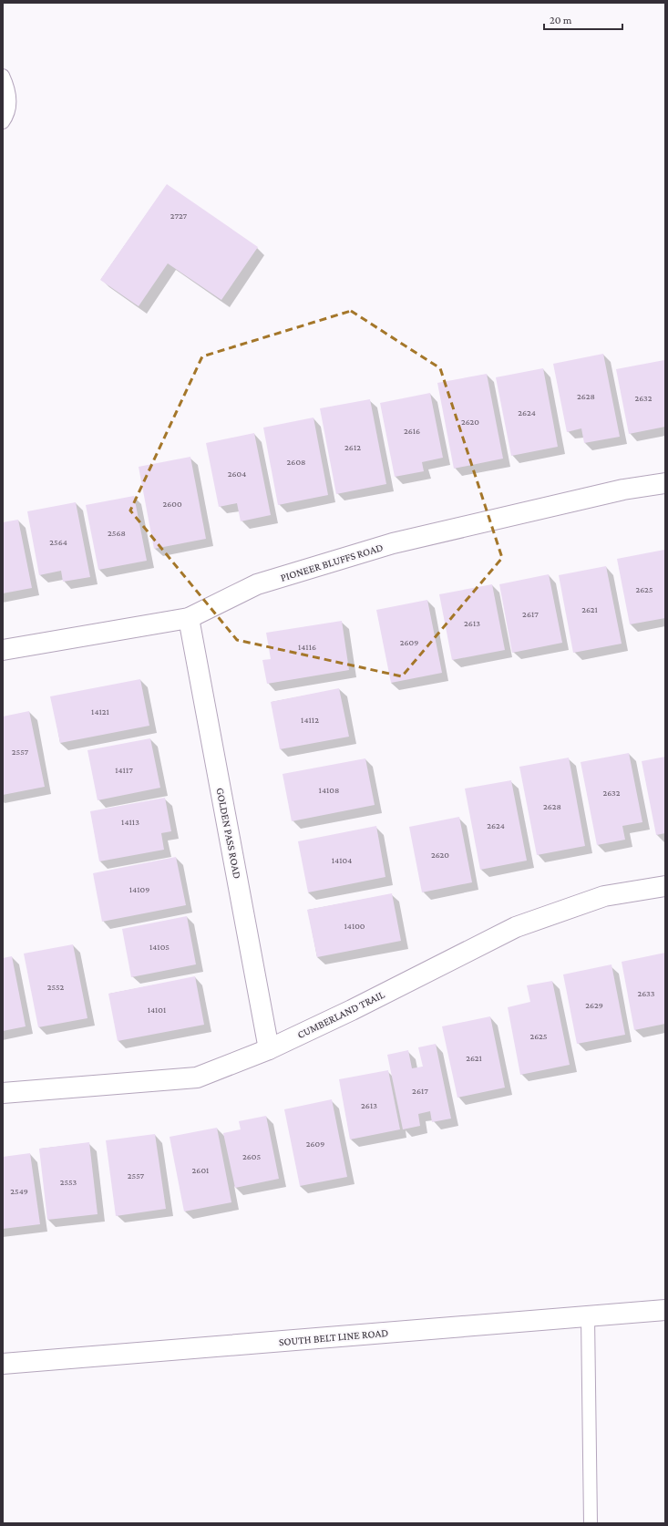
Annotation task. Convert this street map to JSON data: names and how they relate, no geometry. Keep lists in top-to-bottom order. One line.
{"streets":{"street":["PIONEER BLUFFS ROAD","GOLDEN PASS ROAD","CUMBERLAND TRAIL","SOUTH BELT LINE ROAD"]},"crossings":[["PIONEER BLUFFS ROAD","GOLDEN PASS ROAD"],["GOLDEN PASS ROAD","CUMBERLAND TRAIL"]],"house_numbers":["2727","2628","2632","2624","2620","2616","2612","2608","2604","2600","2568","2564","2625","2621","2617","2613","2609","14116","14121","14112","2557","14117","14108","2632","2628","14113","2624","2620","14104","14109","14100","14105","2552","2633","2629","14101","2625","2621","2617","2613","2609","2605","2601","2557","2553","2549"],"scale_bar":"20 m"}
